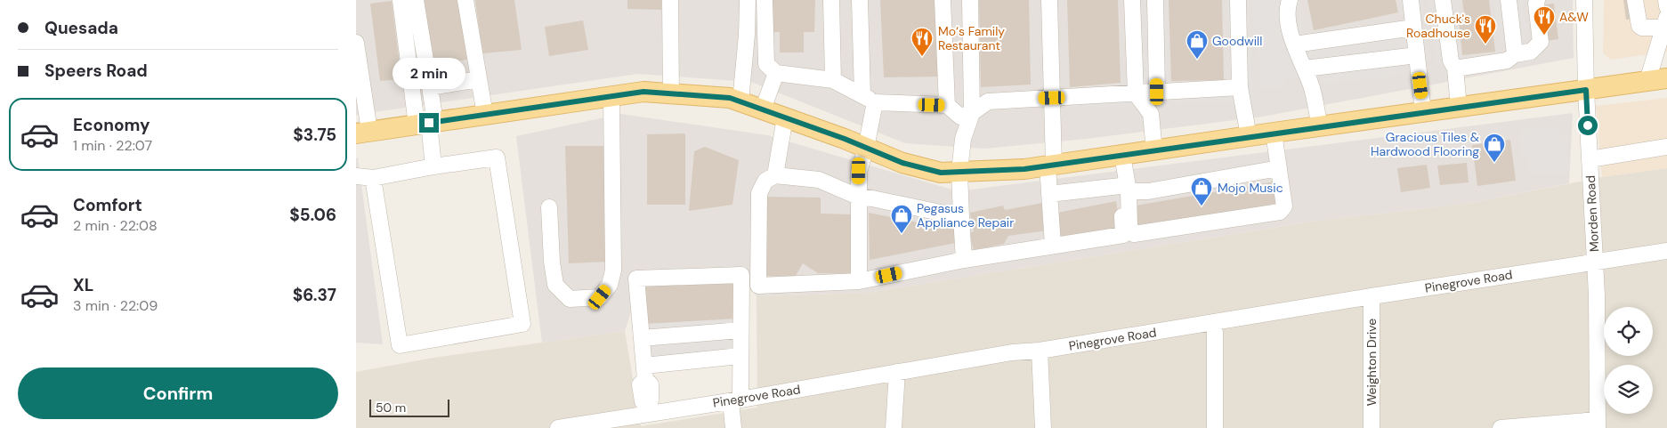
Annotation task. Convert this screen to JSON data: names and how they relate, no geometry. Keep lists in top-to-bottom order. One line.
{"streets":{"street":["Morden Road","Pinegrove Road","Weighton Drive"]},"crossings":[["Morden Road","Pinegrove Road"],["Pinegrove Road","Weighton Drive"]],"places":{"restaurant":["A&W","Chuck's Roadhouse","Mo‘s Family Restaurant"],"shop":["Goodwill","Gracious Tiles & Hardwood Flooring","Mojo Music","Pegasus Appliance Repair"]},"scale_bar":"50 m","page":{"banner":["Quesada","Speers Road"],"bubble":"2 min","list":[{"name":"Economy","note":"1 min · 22:07","value":"$3.75"},{"name":"Comfort","note":"2 min · 22:08","value":"$5.06"},{"name":"XL","note":"3 min · 22:09","value":"$6.37"}],"buttons":"Confirm","scale":"50 m"}}
